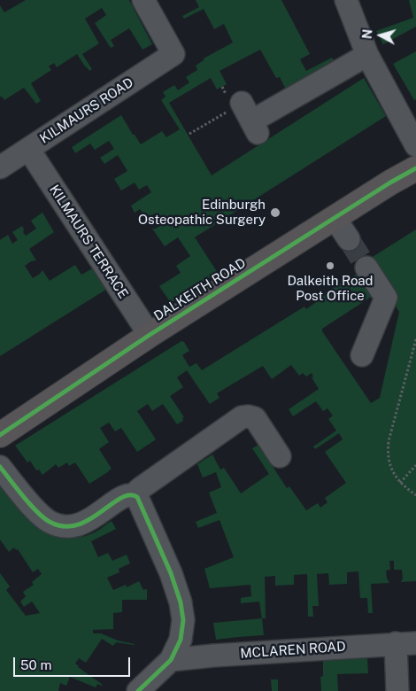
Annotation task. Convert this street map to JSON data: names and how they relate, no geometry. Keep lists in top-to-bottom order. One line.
{"streets":{"main road":["DALKEITH ROAD"],"street":["KILMAURS ROAD","KILMAURS TERRACE","MCLAREN ROAD"]},"crossings":[["KILMAURS ROAD","KILMAURS TERRACE"],["KILMAURS TERRACE","DALKEITH ROAD"]],"places":["Edinburgh Osteopathic Surgery","Dalkeith Road Post Office"],"scale_bar":"50 m","north":"left"}
